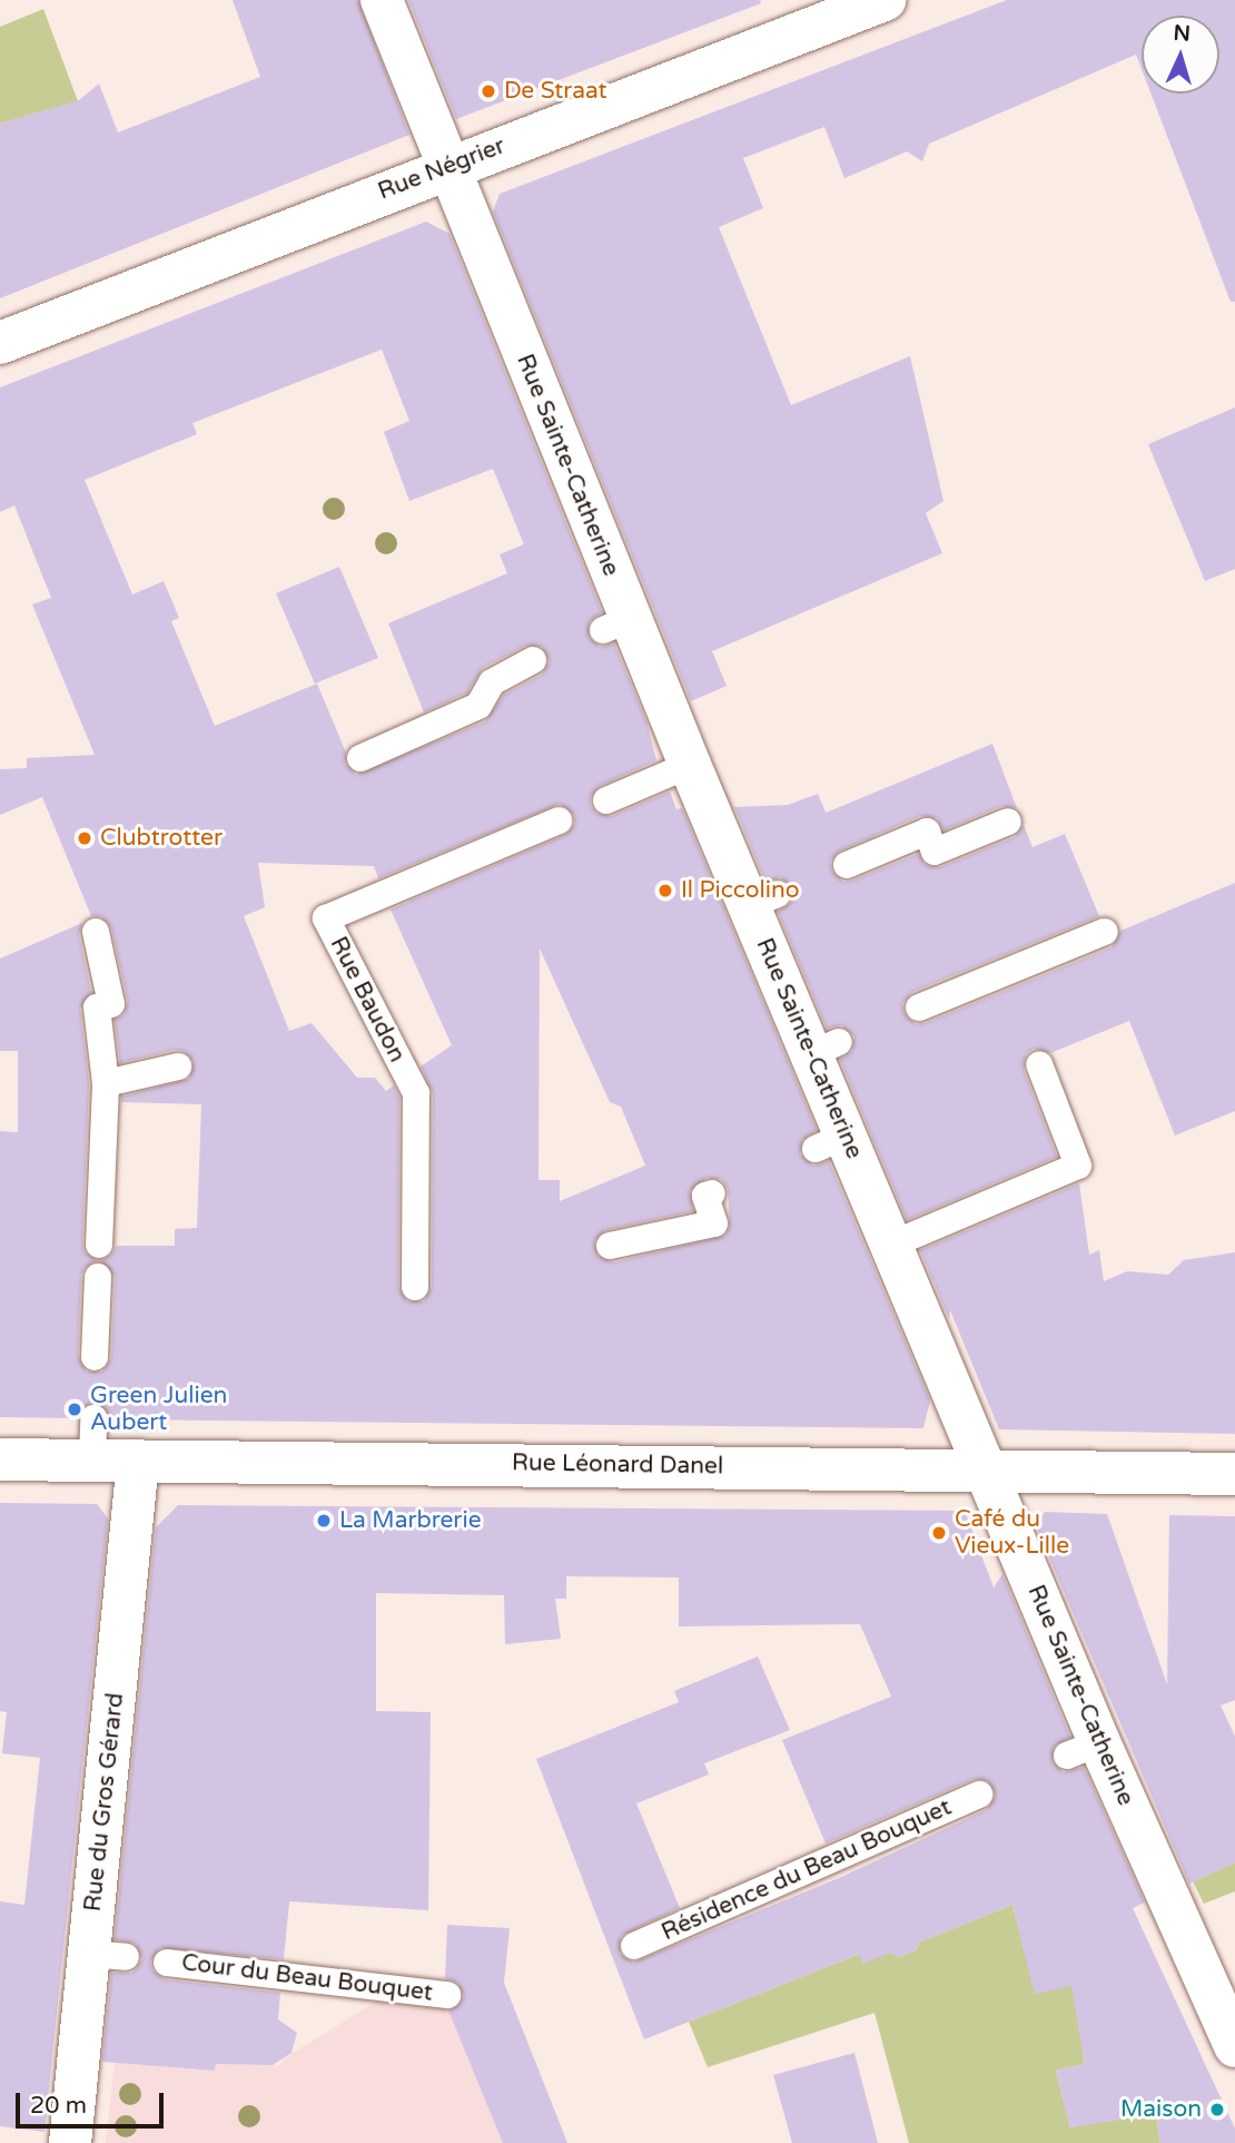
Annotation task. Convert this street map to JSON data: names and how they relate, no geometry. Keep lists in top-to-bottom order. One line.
{"streets":{"street":["Rue Négrier","Rue Sainte-Catherine","Rue Léonard Danel","Rue du Gros Gérard"],"lane":["Rue Baudon","Résidence du Beau Bouquet","Cour du Beau Bouquet"]},"crossings":[["Rue Négrier","Rue Sainte-Catherine"],["Rue Sainte-Catherine","Rue Léonard Danel"],["Rue Léonard Danel","Rue du Gros Gérard"]],"places":["De Straat","Clubtrotter","Il Piccolino","Green Julien Aubert","La Marbrerie","Café du Vieux-Lille","Maison"],"scale_bar":"20 m","north":"top"}
